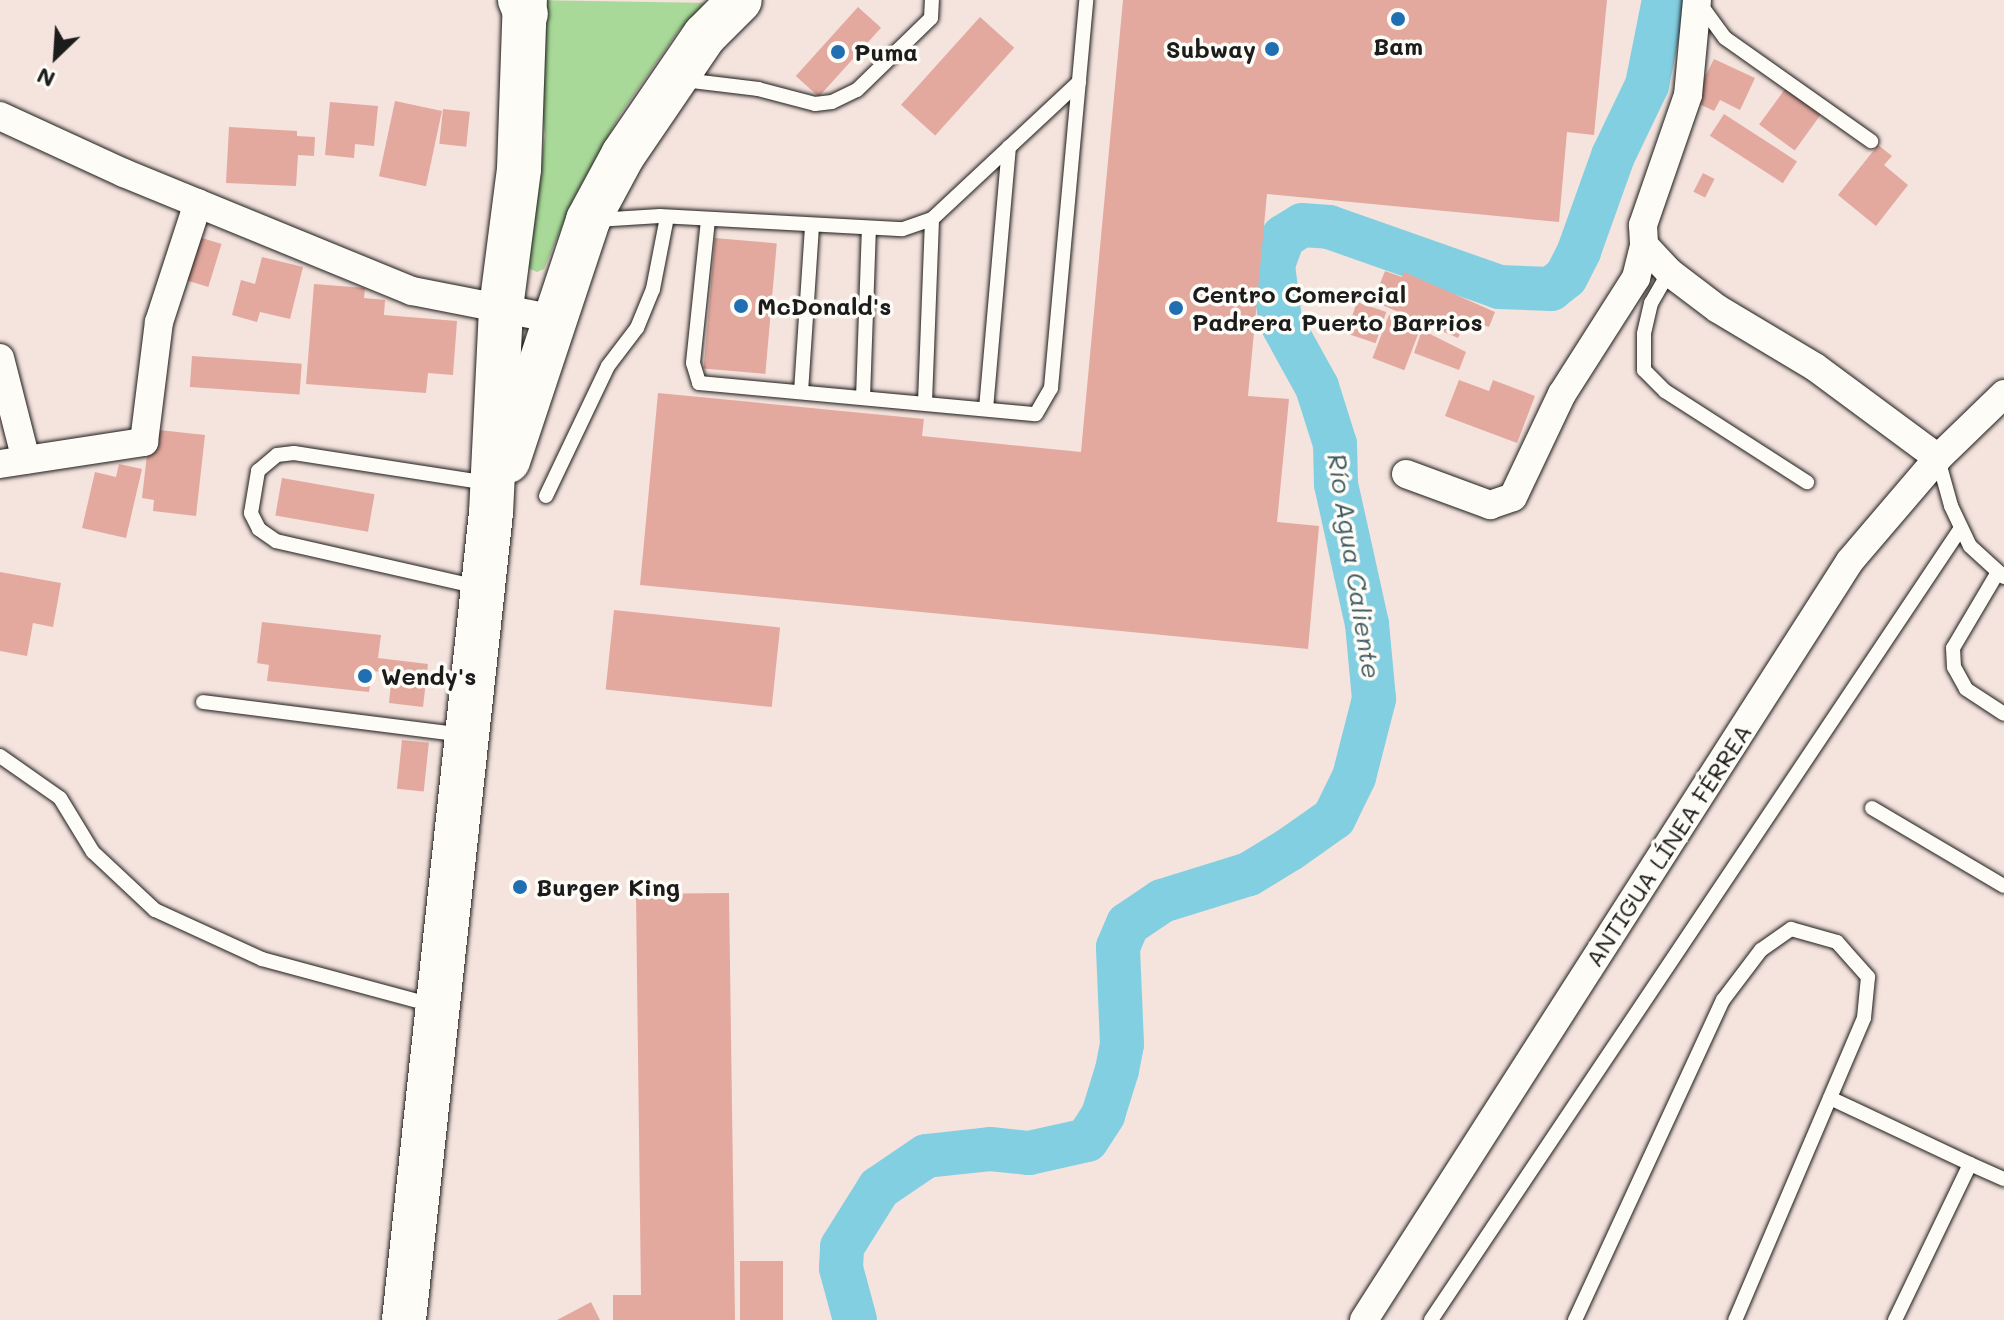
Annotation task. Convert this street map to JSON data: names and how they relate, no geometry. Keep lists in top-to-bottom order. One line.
{"streets":{"street":["ANTIGUA LÍNEA FÉRREA"]},"water":["Río Agua Caliente"],"places":["Bam","Subway","Puma","McDonald's","Centro Comercial Padrera Puerto Barrios","Wendy's","Burger King"],"north":"bottom left"}
